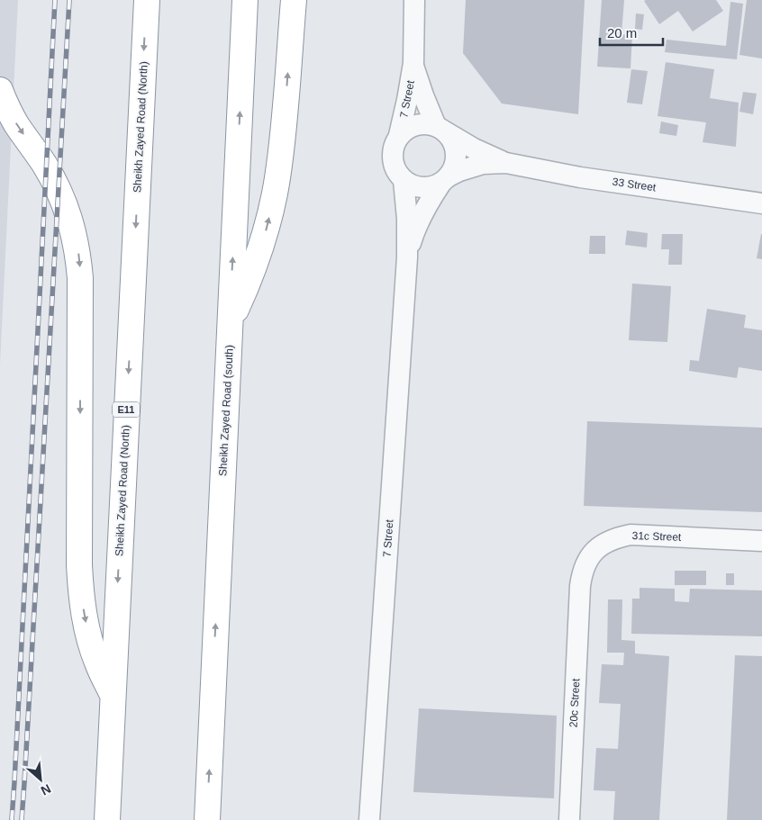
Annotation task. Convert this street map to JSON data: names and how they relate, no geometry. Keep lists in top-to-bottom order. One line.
{"streets":{"highway":["Sheikh Zayed Road (North)","E11","Sheikh Zayed Road (south)"],"street":["7 Street","33 Street","31c Street","20c Street"]},"crossings":[["7 Street","33 Street"],["31c Street","20c Street"]],"scale_bar":"20 m","north":"bottom right"}
